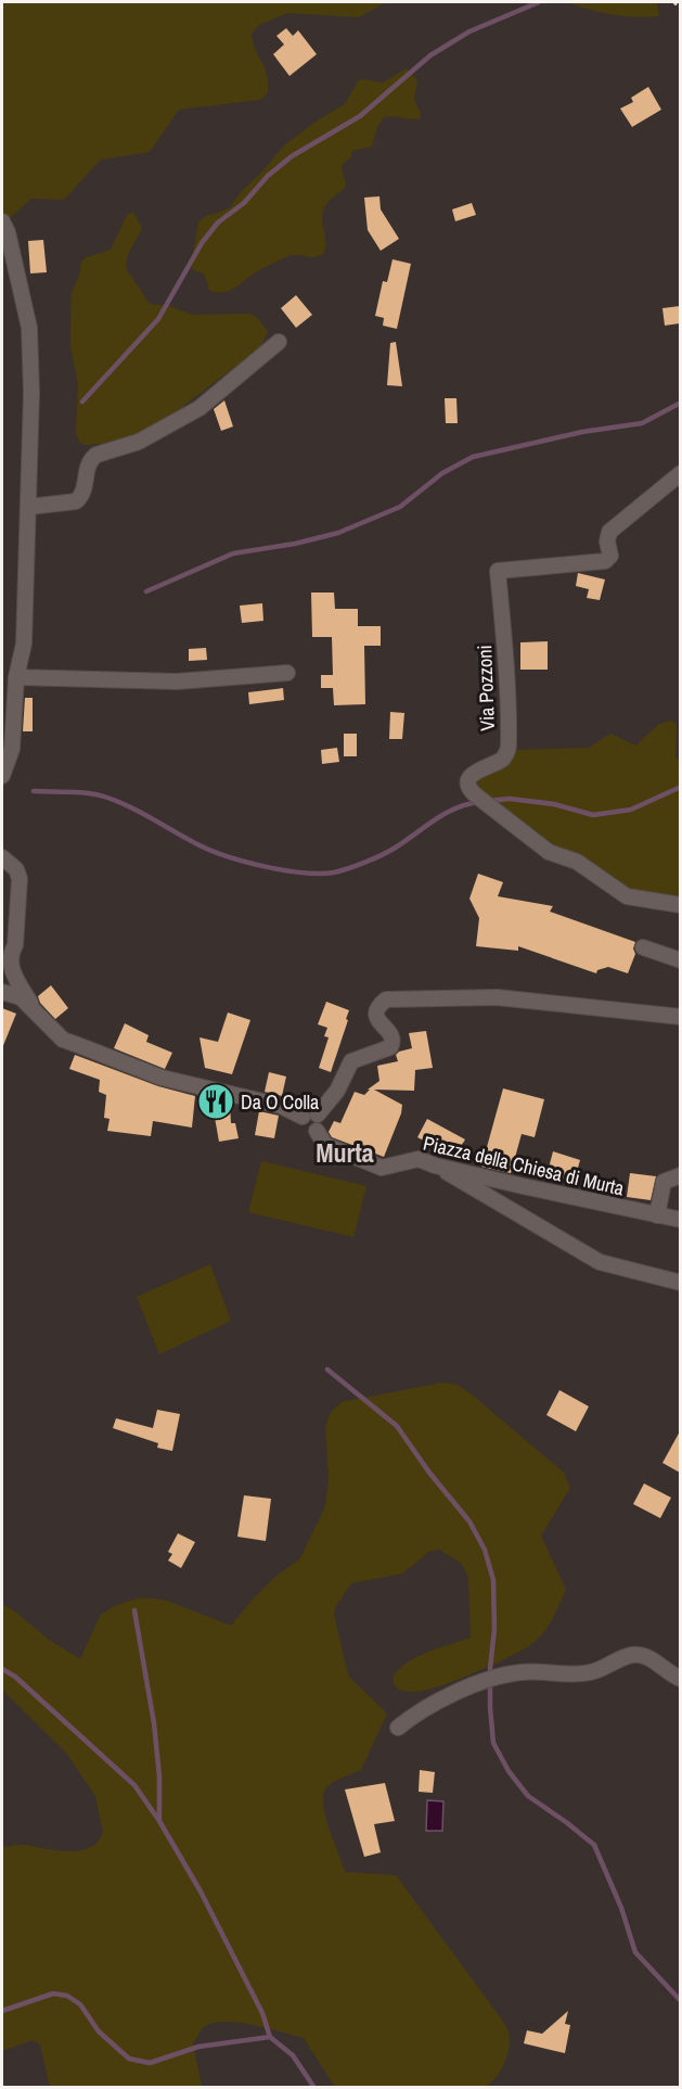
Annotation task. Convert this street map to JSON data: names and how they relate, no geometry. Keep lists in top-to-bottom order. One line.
{"streets":{"street":["Via Pozzoni","Piazza della Chiesa di Murta"]},"districts":["Murta"],"places":{"restaurant":["Da O Colla"]}}
